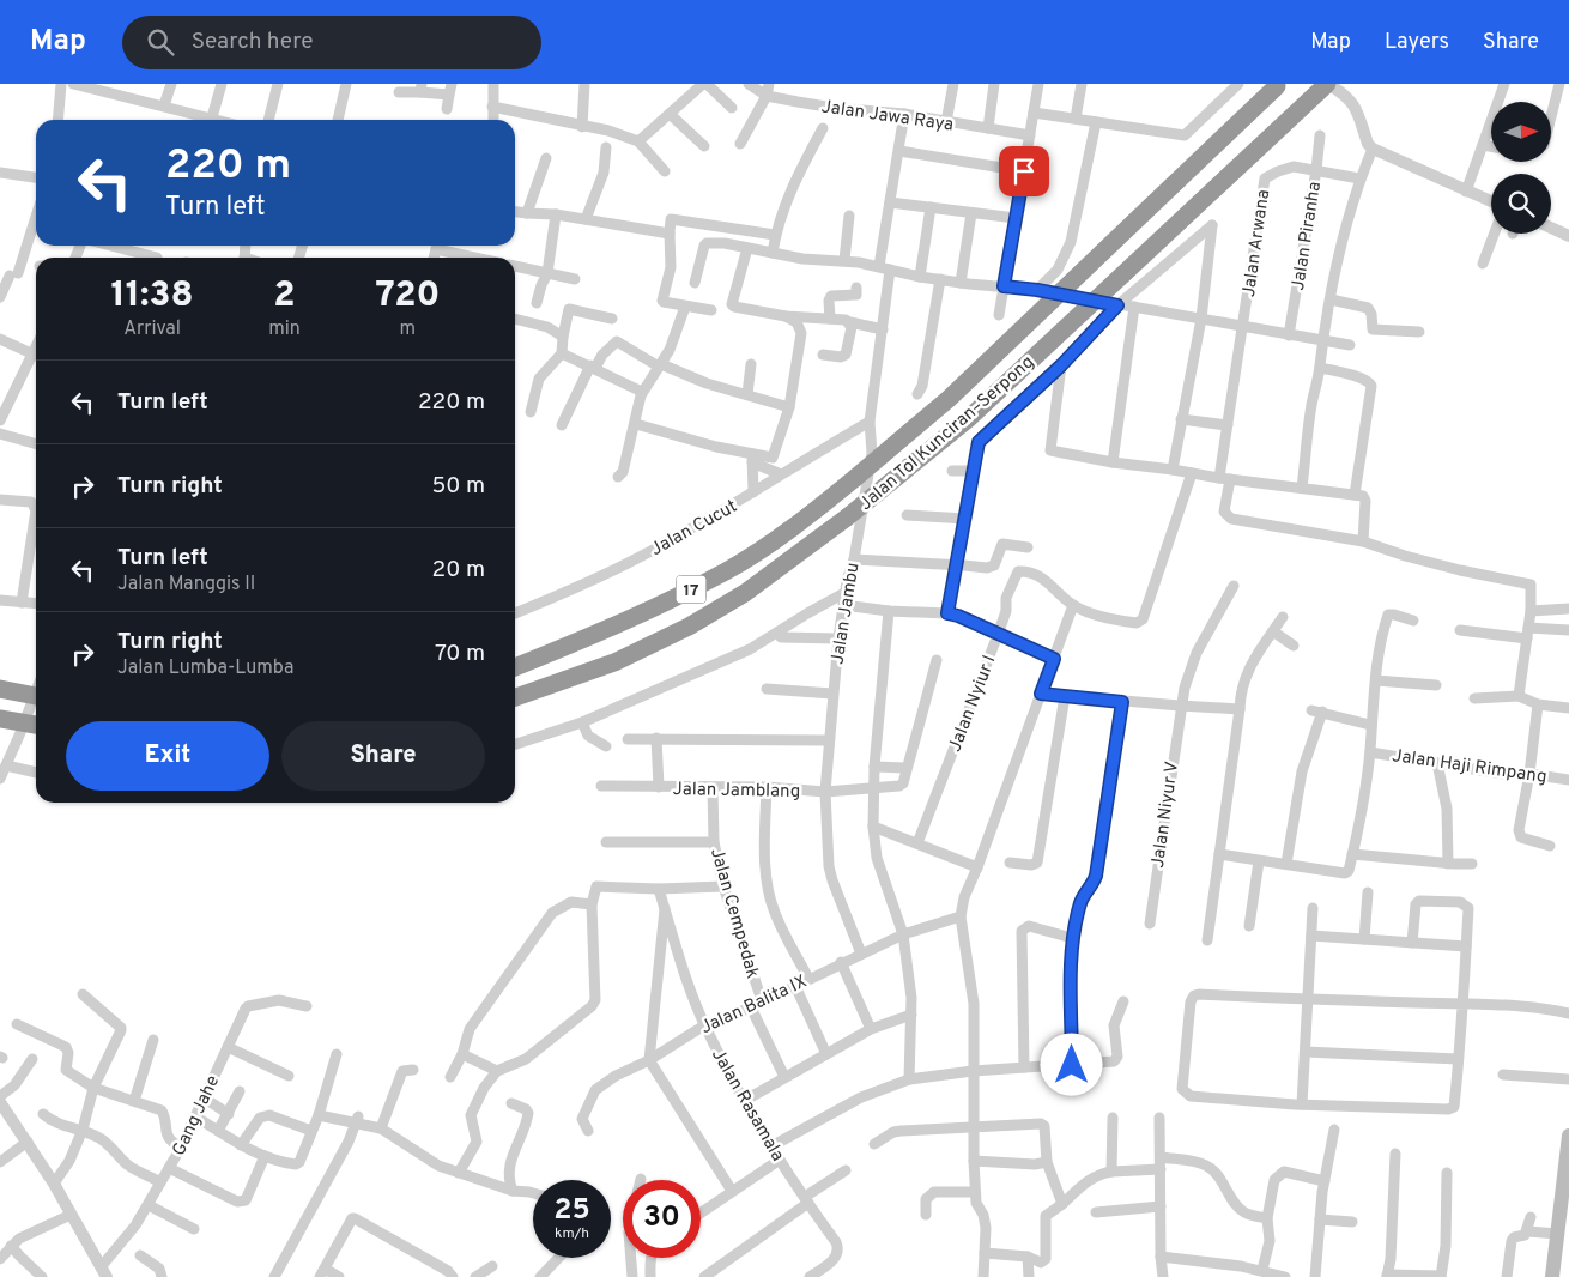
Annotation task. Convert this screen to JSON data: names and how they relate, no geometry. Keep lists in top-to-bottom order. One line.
{"streets":{"highway":["Jalan Tol Kunciran–Serpong","17"],"street":["Jalan Jawa Raya","Jalan Piranha","Jalan Arwana","Jalan Cucut","Jalan Jambu","Jalan Nyiur I","Jalan Haji Rimpang","Jalan Jamblang","Jalan Niyur V","Jalan Cempedak","Jalan Balita IX","Jalan Rasamala","Gang Jahe"]},"crossings":[["Jalan Piranha","Jalan Arwana"],["Jalan Cucut","Jalan Jambu"],["Jalan Jambu","Jalan Jamblang"],["Jalan Jambu","Jalan Balita IX"],["Jalan Jamblang","Jalan Cempedak"],["Jalan Cempedak","Jalan Balita IX"],["Jalan Balita IX","Jalan Rasamala"]],"north":"right","page":{"header":"Map","search":"Search here","nav":["Map","Layers","Share"],"turn":["220 m","Turn left"],"eta":["11:38","Arrival","2","min","720","m"],"list":[{"name":"Turn left","value":"220 m"},{"name":"Turn right","value":"50 m"},{"name":"Turn left","note":"Jalan Manggis II","value":"20 m"},{"name":"Turn right","note":"Jalan Lumba-Lumba","value":"70 m"}],"buttons":["Exit","Share"],"speed":"25 km/h","limit":"30"}}
